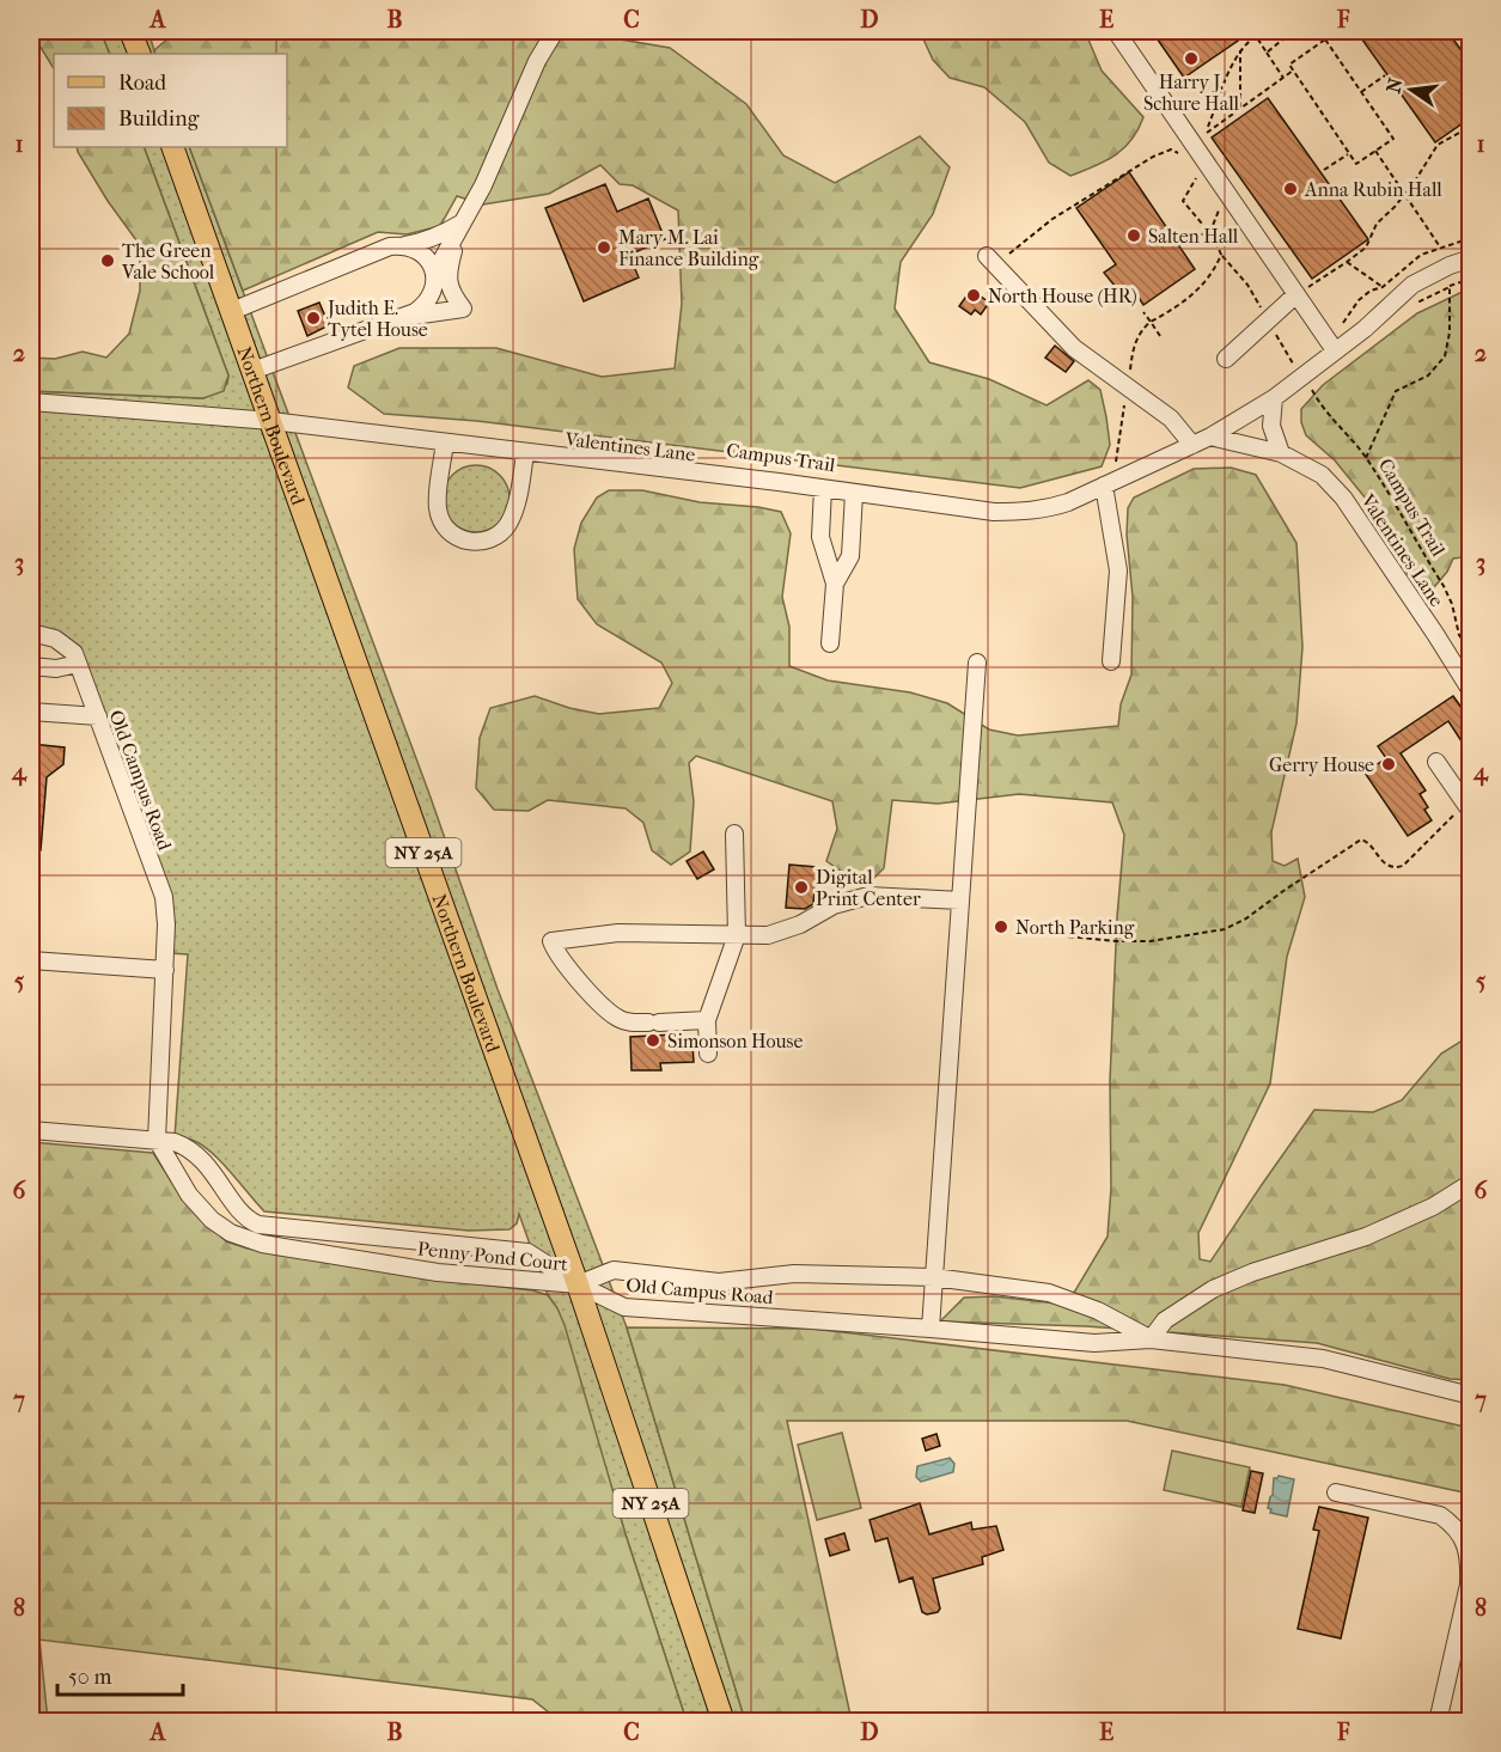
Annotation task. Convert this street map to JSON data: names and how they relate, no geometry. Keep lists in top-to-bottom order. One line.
{"streets":{"main road":["Northern Boulevard","NY 25A"],"street":["Valentines Lane","Old Campus Road","Penny Pond Court"],"path":["Campus Trail"]},"crossings":[["Northern Boulevard","Valentines Lane"],["Northern Boulevard","Old Campus Road"],["Northern Boulevard","Penny Pond Court"],["Valentines Lane","Campus Trail"],["Old Campus Road","Penny Pond Court"]],"places":["Harry J. Schure Hall","Anna Rubin Hall","Salten Hall","Mary M. Lai Finance Building","The Green Vale School","North House (HR)","Judith E. Tytel House","Gerry House","Digital Print Center","North Parking","Simonson House"],"legend":["Road","Building"],"scale_bar":"50 m","north":"left","grid":{"columns":["A","B","C","D","E","F"],"rows":["1","2","3","4","5","6","7","8"]}}
